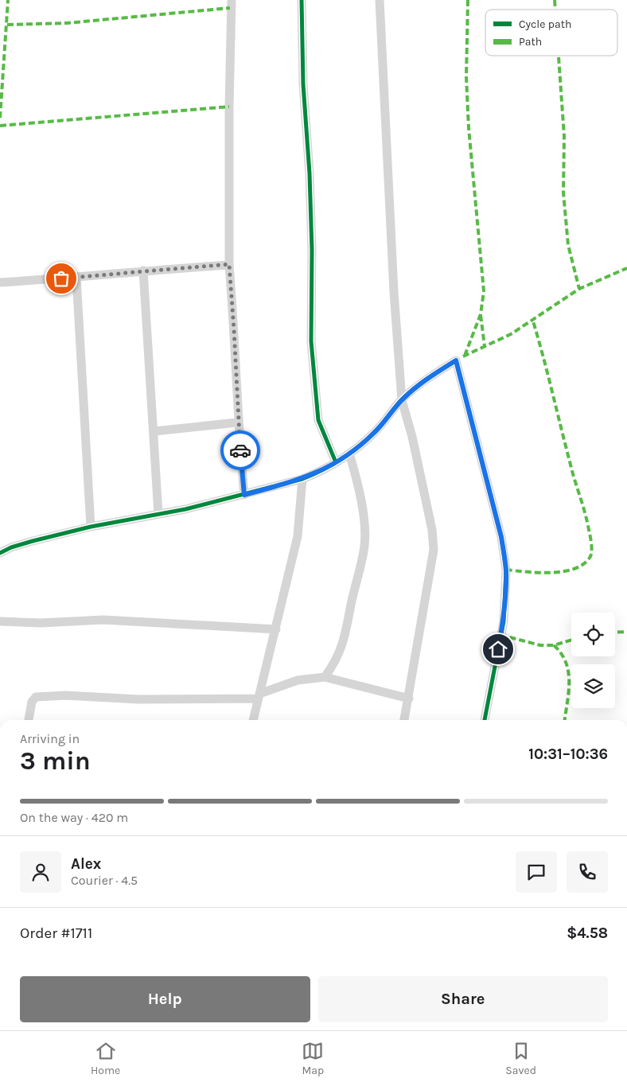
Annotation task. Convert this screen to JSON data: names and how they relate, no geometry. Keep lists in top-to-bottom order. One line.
{"legend":["Cycle path","Path"],"page":{"heading":["3 min","Arriving in","10:31–10:36"],"panel":["Alex","Courier · 4.5","Order #1711","$4.58"],"bar":"On the way · 420 m","buttons":["Help","Share"],"tabs":["Home","Map","Saved"]}}
